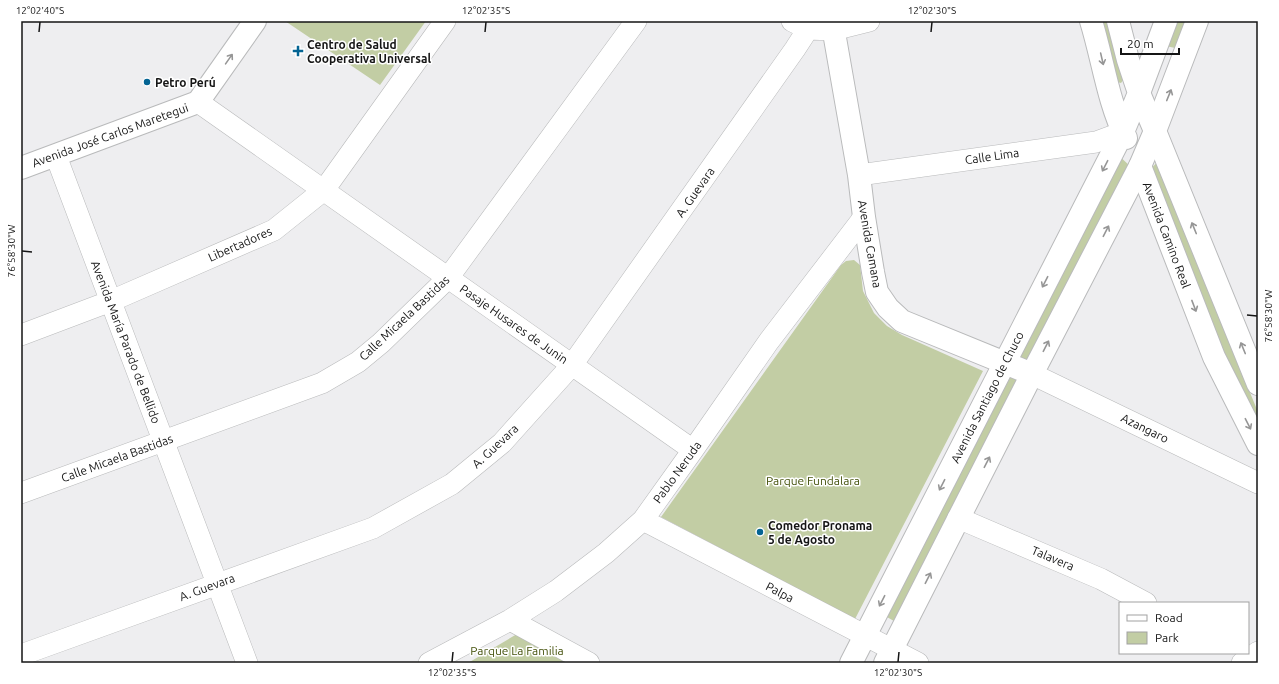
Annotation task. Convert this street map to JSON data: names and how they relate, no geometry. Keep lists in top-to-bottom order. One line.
{"streets":{"main road":["Avenida José Carlos Maretegui","Avenida Camino Real","Avenida Camana","Avenida Santiago de Chuco"],"street":["Calle Lima","A. Guevara","Libertadores","Calle Micaela Bastidas","Pasaje Husares de Junin","Avenida María Parado de Bellido","Azangaro","Pablo Neruda","Talavera","Palpa"]},"crossings":[["Avenida José Carlos Maretegui","Pasaje Husares de Junin"],["Avenida José Carlos Maretegui","Avenida María Parado de Bellido"],["Calle Lima","Avenida Camino Real"],["Calle Lima","Avenida Camana"],["Calle Lima","Avenida Santiago de Chuco"],["A. Guevara","Pasaje Husares de Junin"],["A. Guevara","Avenida María Parado de Bellido"],["Avenida Camino Real","Avenida Santiago de Chuco"],["Libertadores","Pasaje Husares de Junin"],["Libertadores","Avenida María Parado de Bellido"],["Avenida Camana","Avenida Santiago de Chuco"],["Avenida Camana","Azangaro"],["Avenida Camana","Pablo Neruda"],["Calle Micaela Bastidas","Pasaje Husares de Junin"],["Calle Micaela Bastidas","Avenida María Parado de Bellido"],["Pasaje Husares de Junin","Pablo Neruda"],["Avenida Santiago de Chuco","Palpa"],["Pablo Neruda","Palpa"]],"parks":["Parque Fundalara","Parque La Familia"],"places":{"health":["Centro de Salud Cooperativa Universal"],"other":["Petro Perú","Comedor Pronama 5 de Agosto"]},"legend":["Road","Park"],"scale_bar":"20 m","coordinates":["12°02'40\"S","12°02'35\"S","12°02'30\"S","76°58'30\"W"]}
